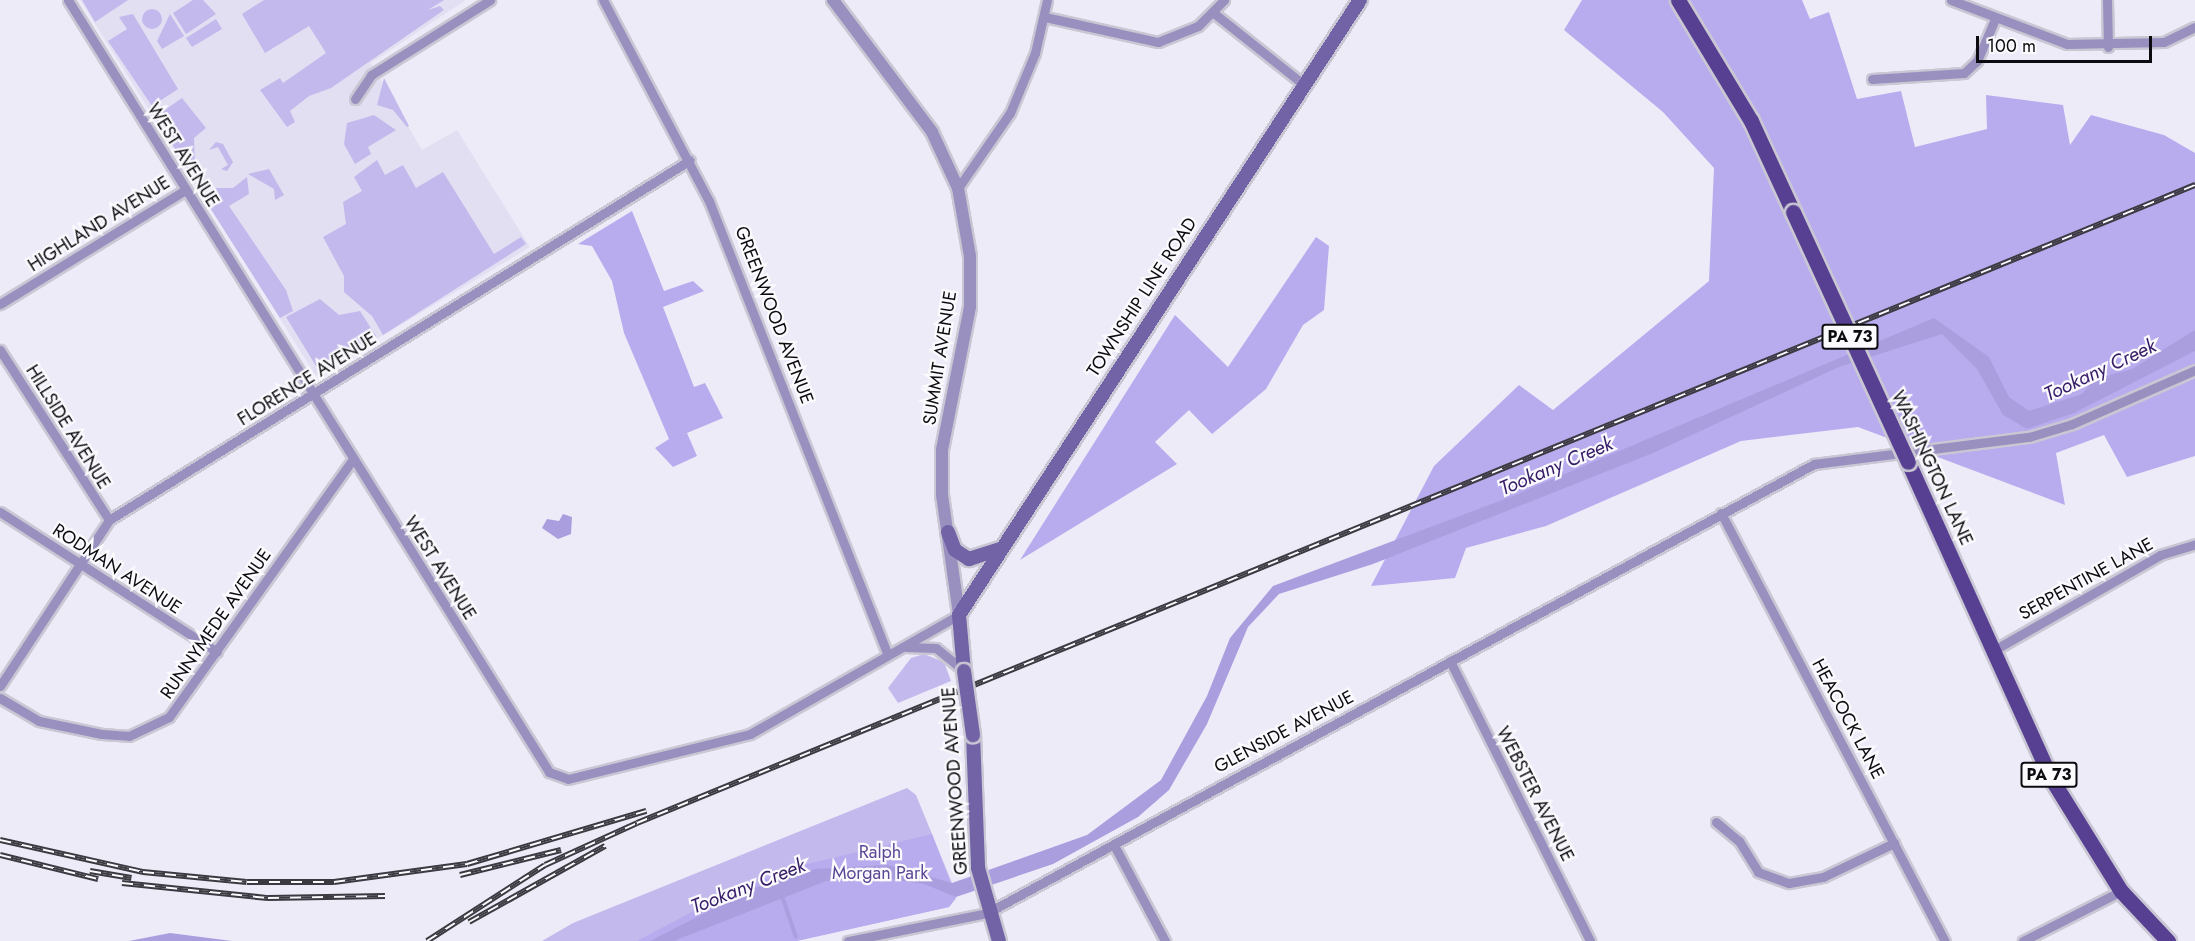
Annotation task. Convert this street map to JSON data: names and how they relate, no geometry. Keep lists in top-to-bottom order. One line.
{"streets":{"main road":["TOWNSHIP LINE ROAD","GREENWOOD AVENUE","PA 73","WASHINGTON LANE"],"street":["WEST AVENUE","HIGHLAND AVENUE","SUMMIT AVENUE","FLORENCE AVENUE","HILLSIDE AVENUE","RODMAN AVENUE","SERPENTINE LANE","RUNNYMEDE AVENUE","HEACOCK LANE","GLENSIDE AVENUE","WEBSTER AVENUE"]},"crossings":[["WEST AVENUE","HIGHLAND AVENUE"],["WEST AVENUE","TOWNSHIP LINE ROAD"],["WEST AVENUE","GREENWOOD AVENUE"],["WEST AVENUE","SUMMIT AVENUE"],["WEST AVENUE","FLORENCE AVENUE"],["WEST AVENUE","RUNNYMEDE AVENUE"],["TOWNSHIP LINE ROAD","GREENWOOD AVENUE"],["TOWNSHIP LINE ROAD","SUMMIT AVENUE"],["GREENWOOD AVENUE","SUMMIT AVENUE"],["GREENWOOD AVENUE","FLORENCE AVENUE"],["GREENWOOD AVENUE","GLENSIDE AVENUE"],["FLORENCE AVENUE","HILLSIDE AVENUE"],["FLORENCE AVENUE","RODMAN AVENUE"],["WASHINGTON LANE","SERPENTINE LANE"],["RODMAN AVENUE","RUNNYMEDE AVENUE"],["HEACOCK LANE","GLENSIDE AVENUE"],["GLENSIDE AVENUE","WEBSTER AVENUE"]],"water":["Tookany Creek"],"parks":["Ralph Morgan Park"],"scale_bar":"100 m"}
